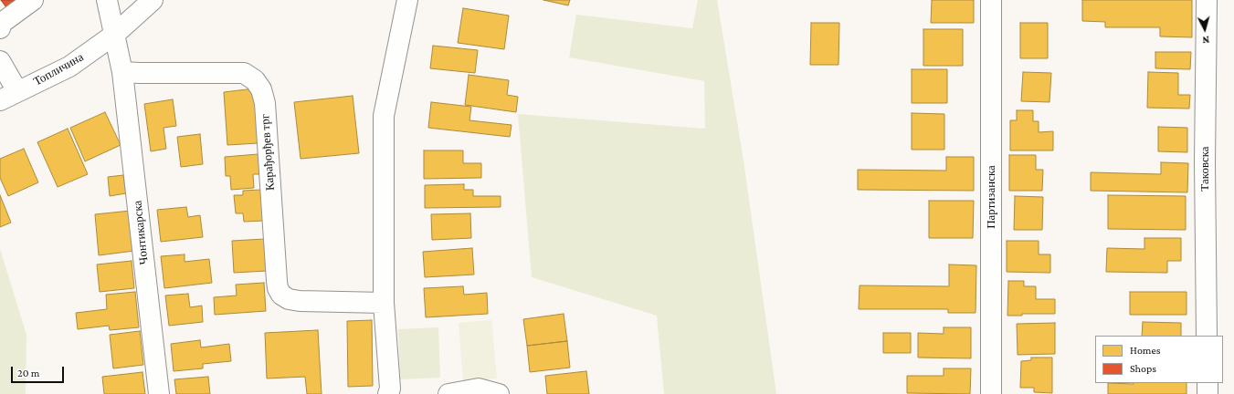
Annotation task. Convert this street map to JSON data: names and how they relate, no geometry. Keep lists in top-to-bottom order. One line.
{"streets":{"street":["Топличина","Карађорђев трг","Таковска","Партизанска","Чонтикарска"]},"crossings":[["Карађорђев трг","Чонтикарска"]],"legend":["Homes","Shops"],"scale_bar":"20 m","north":"bottom"}
